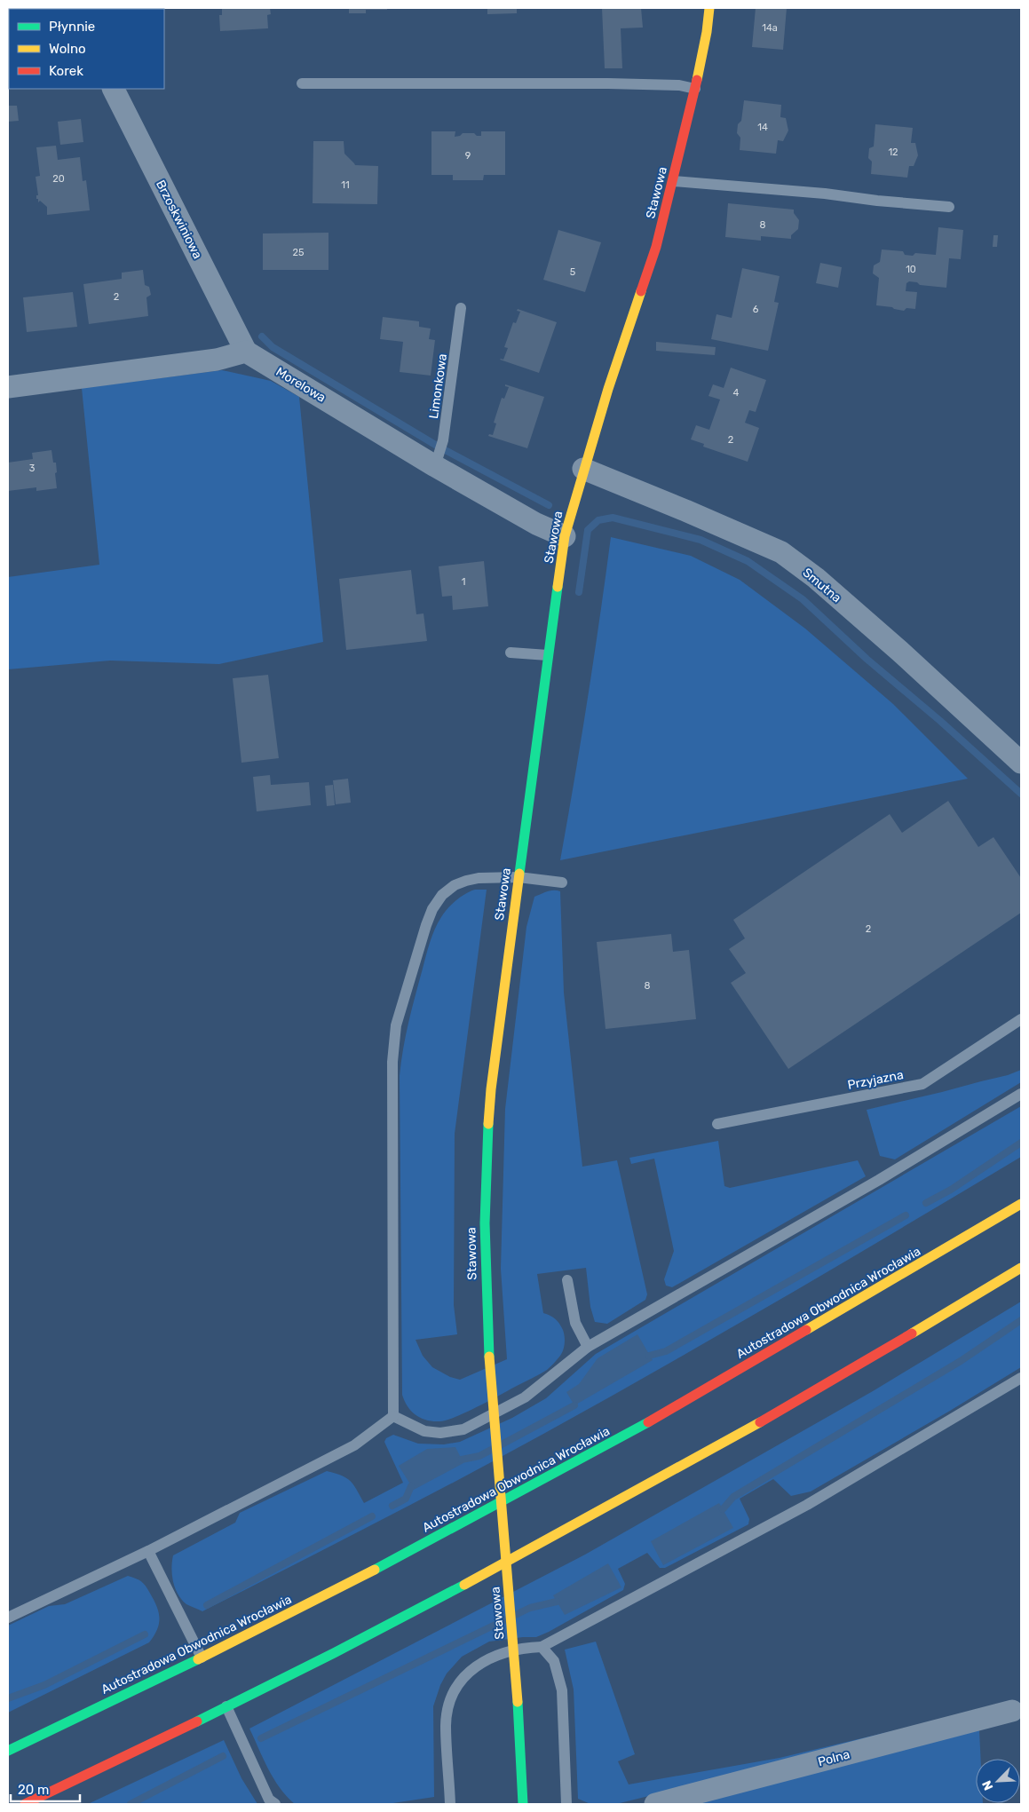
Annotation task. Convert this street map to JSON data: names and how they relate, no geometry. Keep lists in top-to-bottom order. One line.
{"streets":{"main road":["Stawowa","Autostradowa Obwodnica Wrocławia"],"street":["Brzoskwiniowa","Morelowa","Smutna","Polna"],"lane":["Limonkowa","Przyjazna"]},"crossings":[["Stawowa","Morelowa"],["Stawowa","Smutna"],["Brzoskwiniowa","Morelowa"],["Morelowa","Limonkowa"]],"house_numbers":["14a","14","12","9","20","11","8","25","10","5","2","6","4","2","3","1","2","8"],"legend":["Płynnie","Wolno","Korek"],"scale_bar":"20 m","north":"bottom left"}
